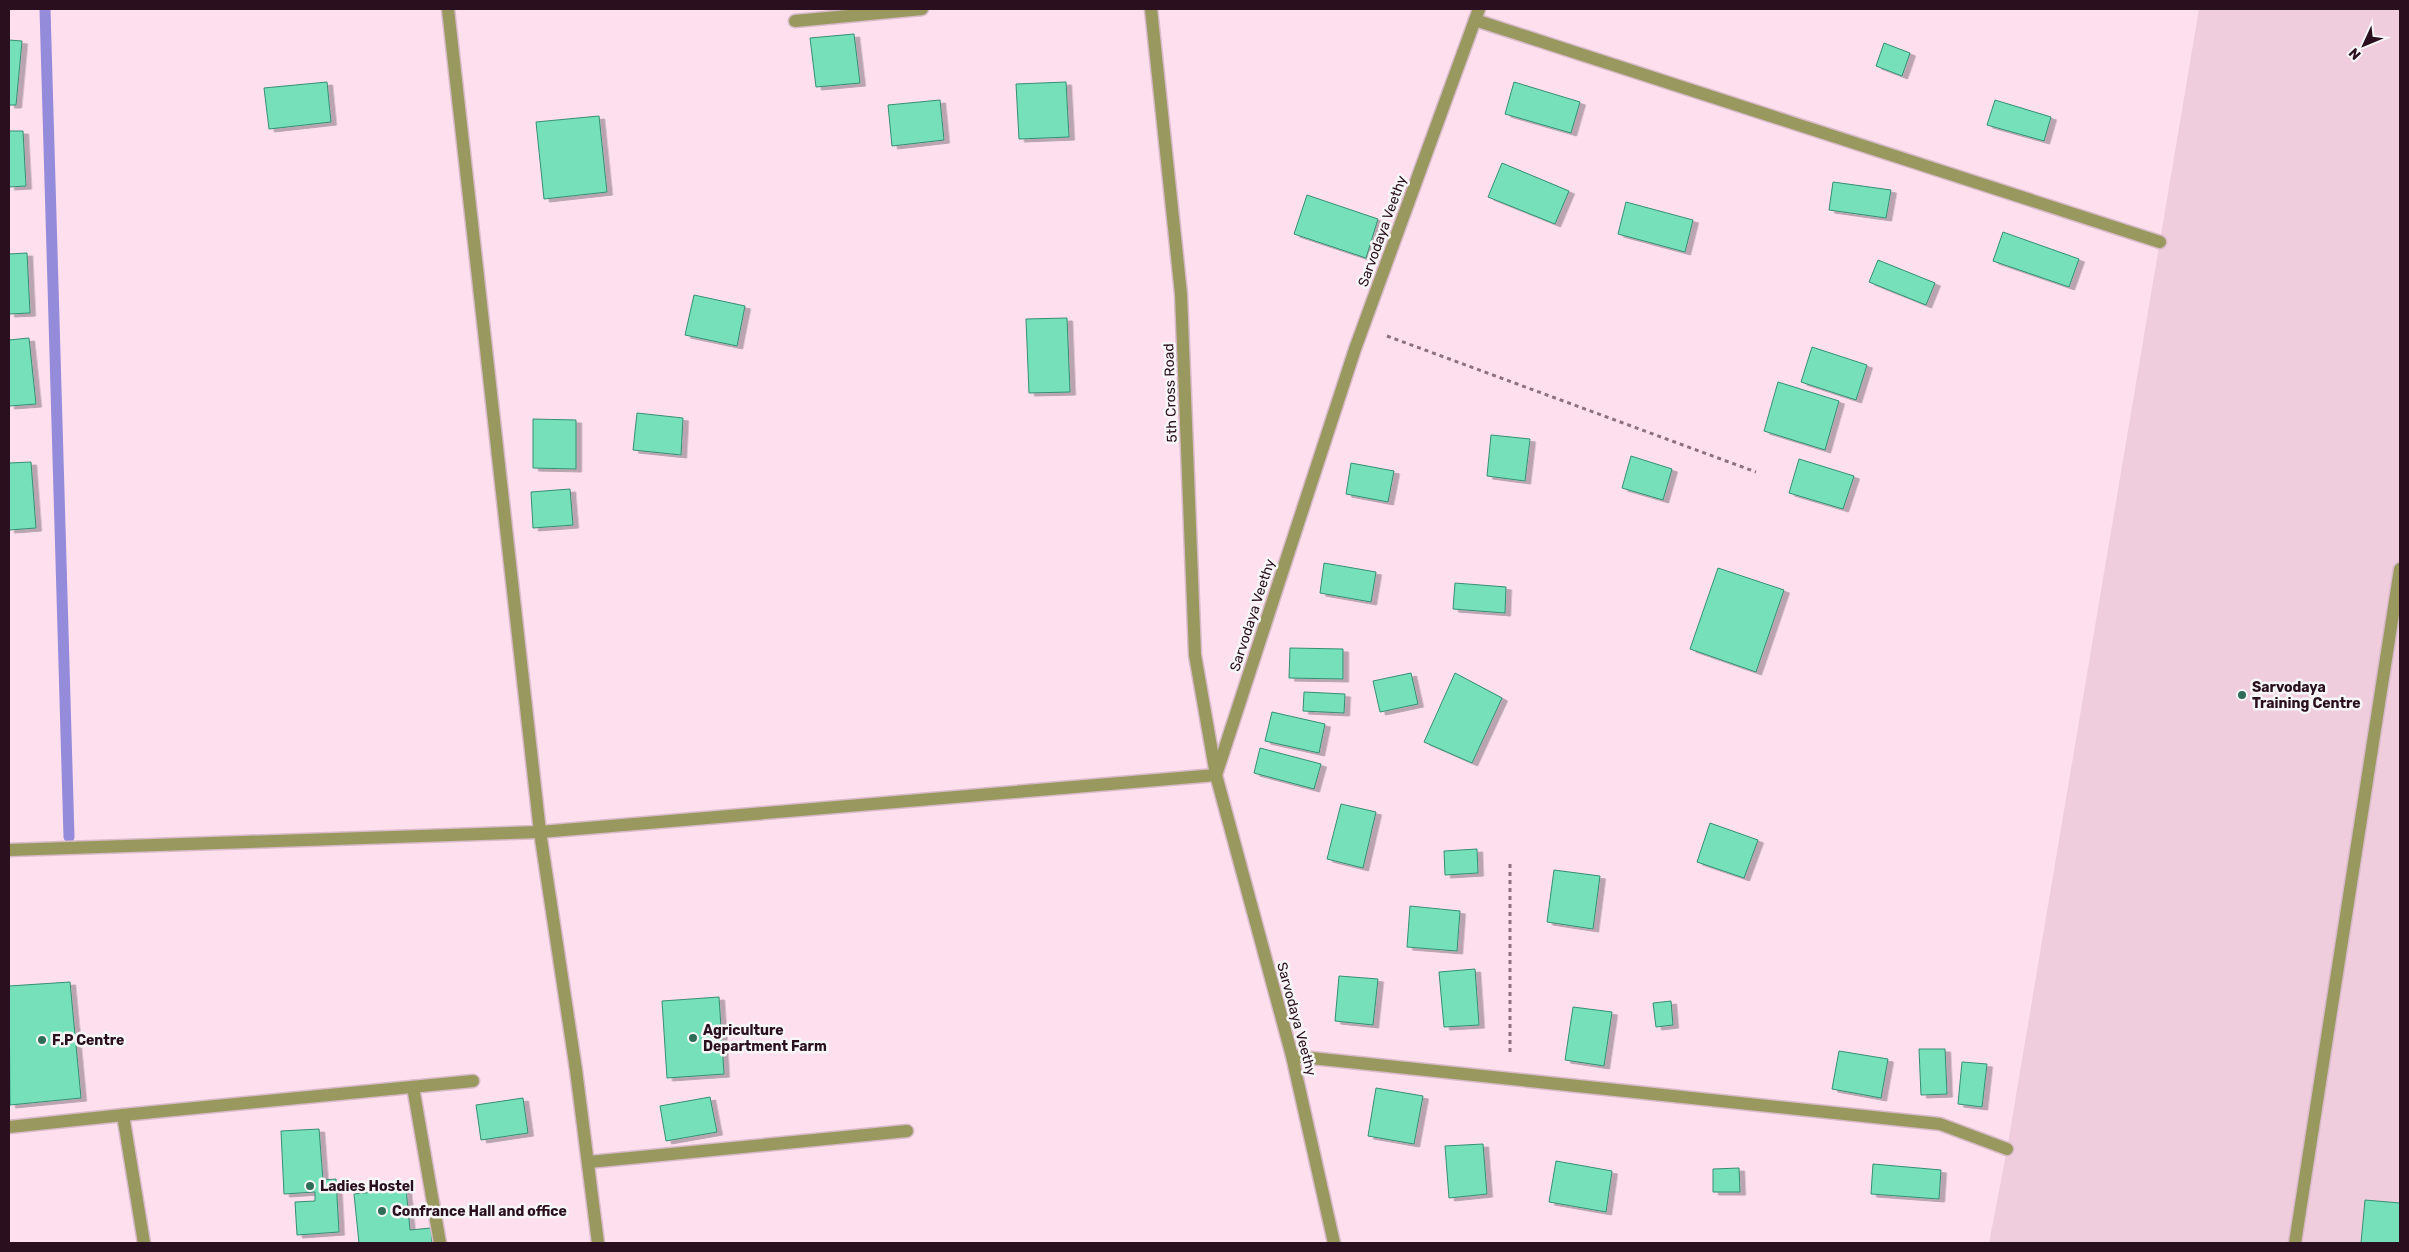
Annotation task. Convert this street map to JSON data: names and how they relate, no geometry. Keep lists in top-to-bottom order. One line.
{"streets":{"street":["Sarvodaya Veethy","5th Cross Road"]},"crossings":[["Sarvodaya Veethy","5th Cross Road"]],"places":["Sarvodaya Training Centre","Agriculture Department Farm","F.P Centre","Ladies Hostel","Confrance Hall and office"],"north":"bottom left"}
